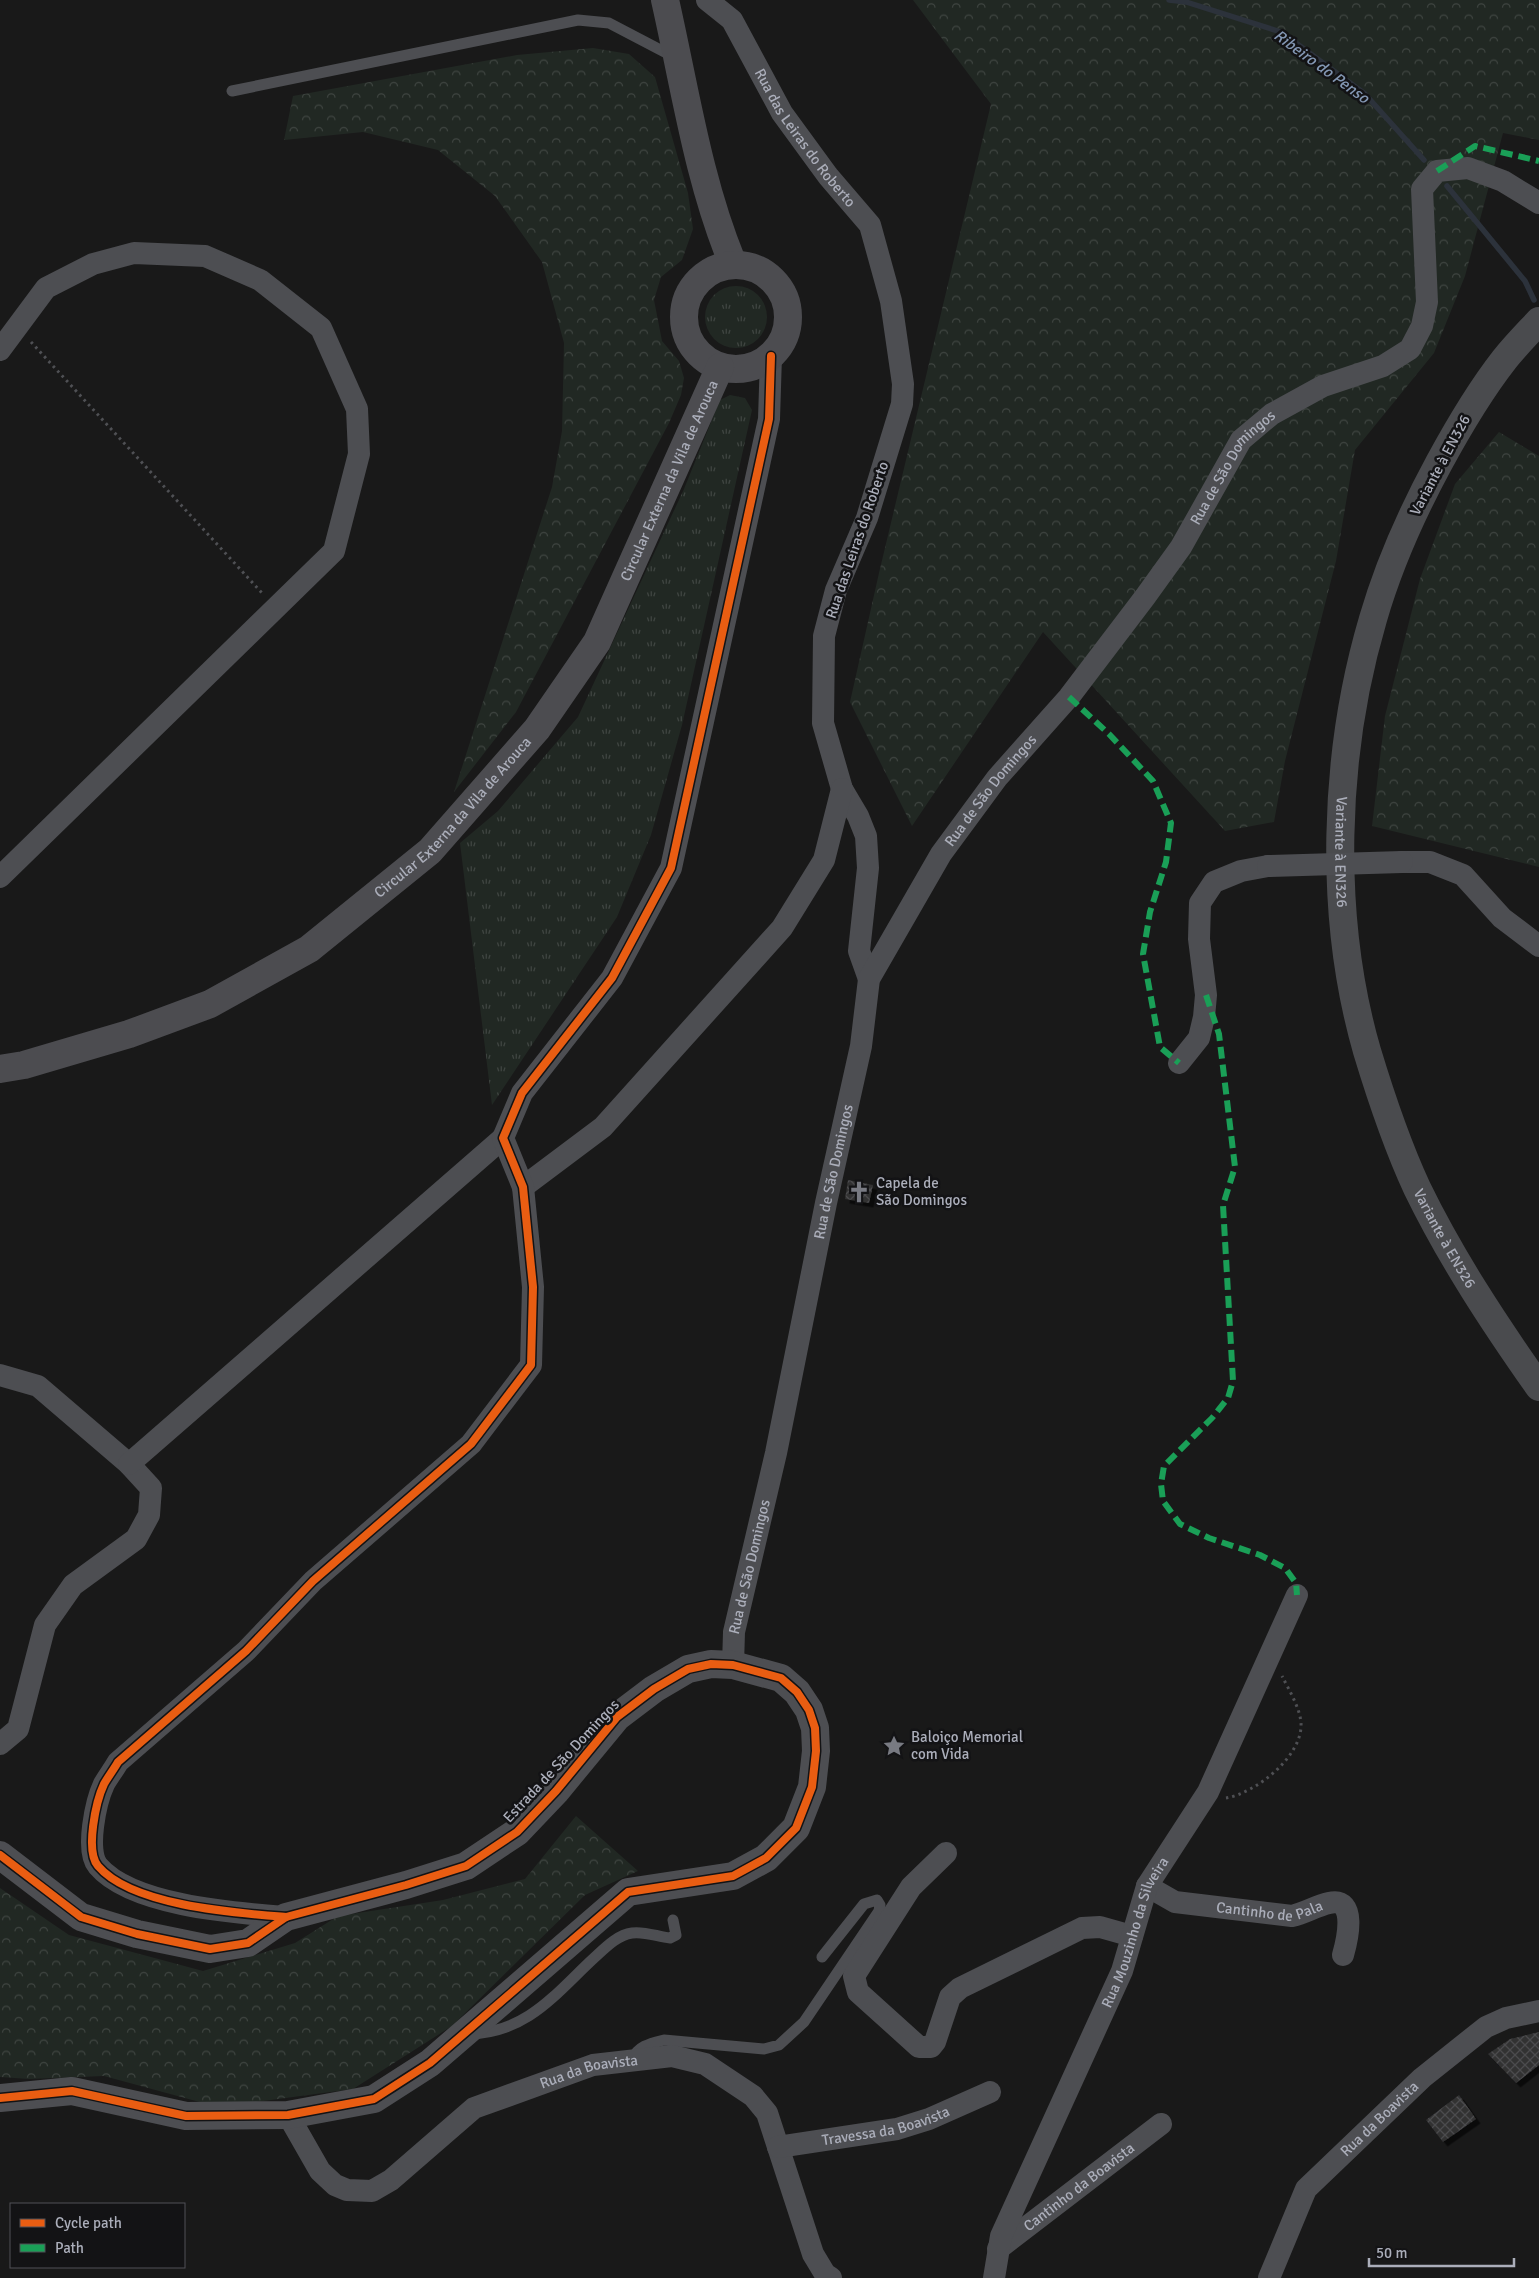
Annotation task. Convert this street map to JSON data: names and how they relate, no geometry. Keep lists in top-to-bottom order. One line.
{"streets":{"main road":["Variante à EN326","Circular Externa da Vila de Arouca"],"street":["Rua das Leiras do Roberto","Rua de São Domingos","Estrada de São Domingos","Cantinho de Pala","Rua Mouzinho da Silveira","Rua da Boavista","Travessa da Boavista","Cantinho da Boavista"]},"crossings":[["Rua das Leiras do Roberto","Rua de São Domingos"],["Rua de São Domingos","Estrada de São Domingos"],["Estrada de São Domingos","Rua da Boavista"],["Cantinho de Pala","Rua Mouzinho da Silveira"],["Rua Mouzinho da Silveira","Cantinho da Boavista"],["Rua da Boavista","Travessa da Boavista"]],"water":["Ribeiro do Penso"],"places":{"church":["Capela de São Domingos"],"place":["Baloiço Memorial com Vida"]},"legend":["Cycle path","Path"],"scale_bar":"50 m"}
